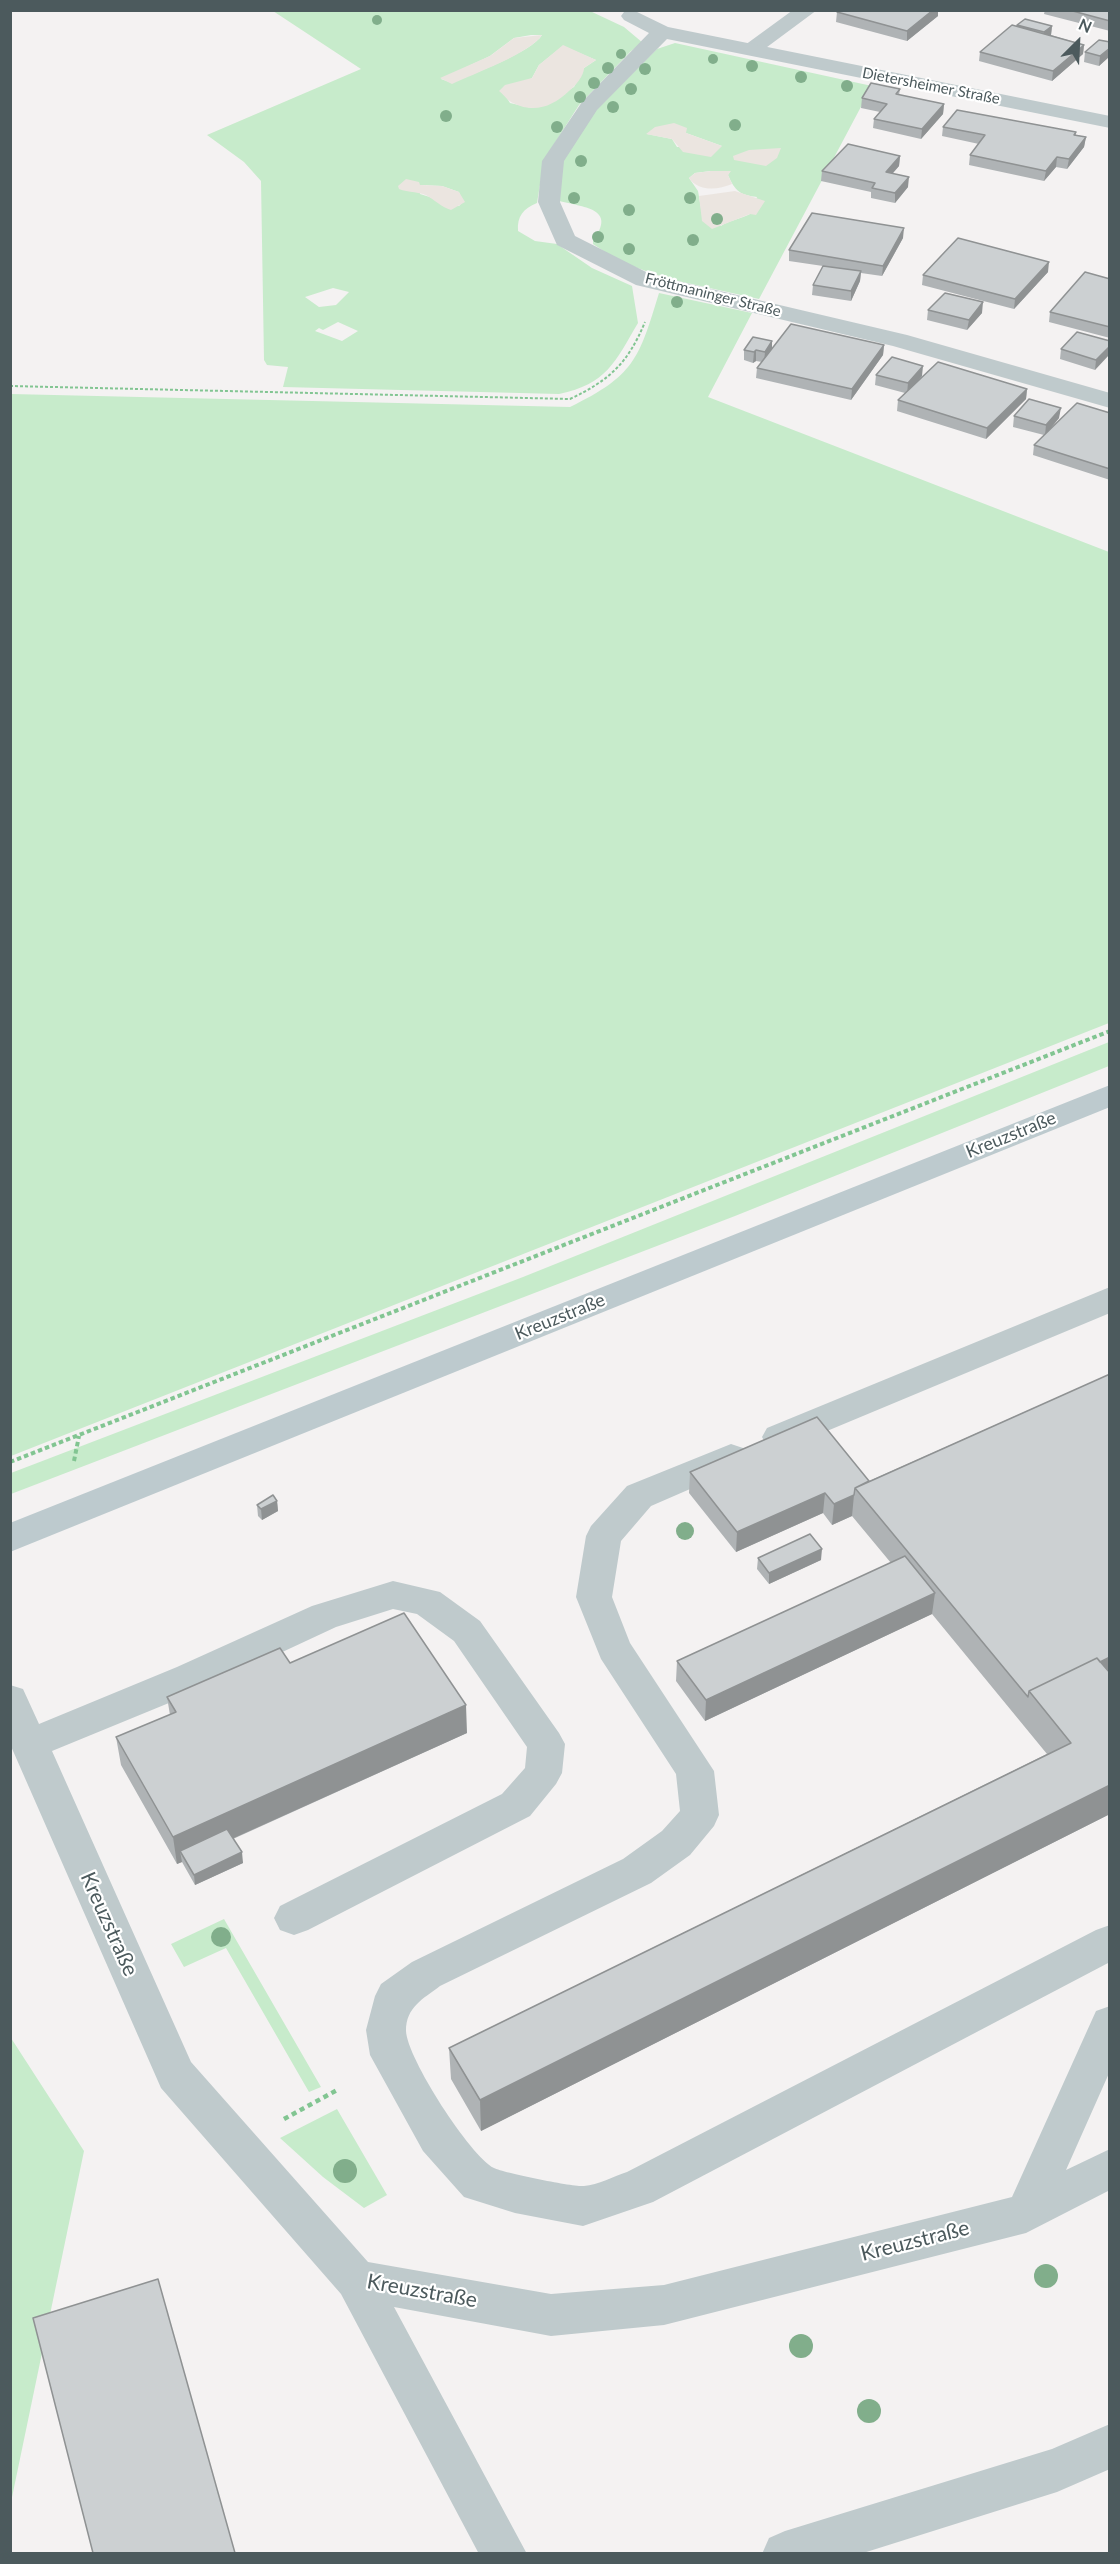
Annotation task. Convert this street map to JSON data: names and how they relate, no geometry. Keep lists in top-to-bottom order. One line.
{"streets":{"main road":["Kreuzstraße"],"street":["Dietersheimer Straße","Fröttmaninger Straße"]},"crossings":[["Dietersheimer Straße","Fröttmaninger Straße"]],"north":"top right"}
